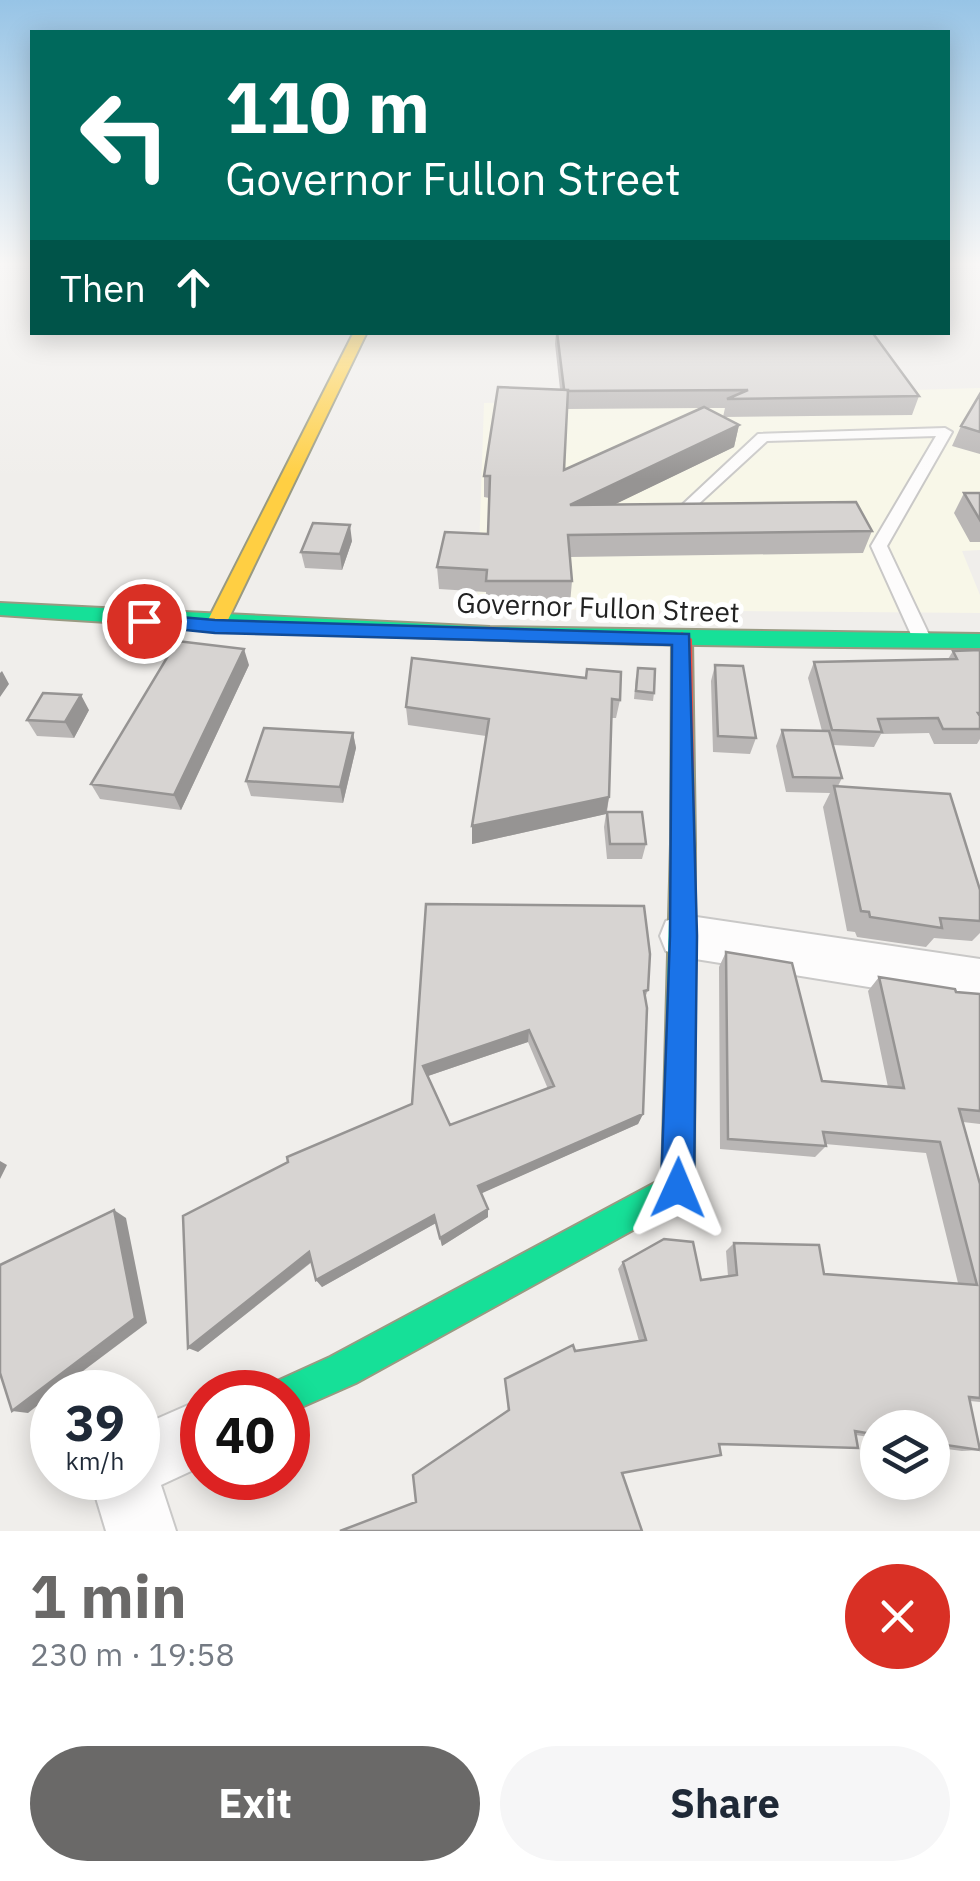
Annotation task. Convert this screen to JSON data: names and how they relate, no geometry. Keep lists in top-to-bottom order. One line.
{"streets":{"street":["Governor Fullon Street"]},"page":{"turn":["110 m","Governor Fullon Street"],"then":"Then","speed":"39 km/h","limit":"40","heading":["1 min","230 m · 19:58"],"buttons":["Exit","Share"]}}
